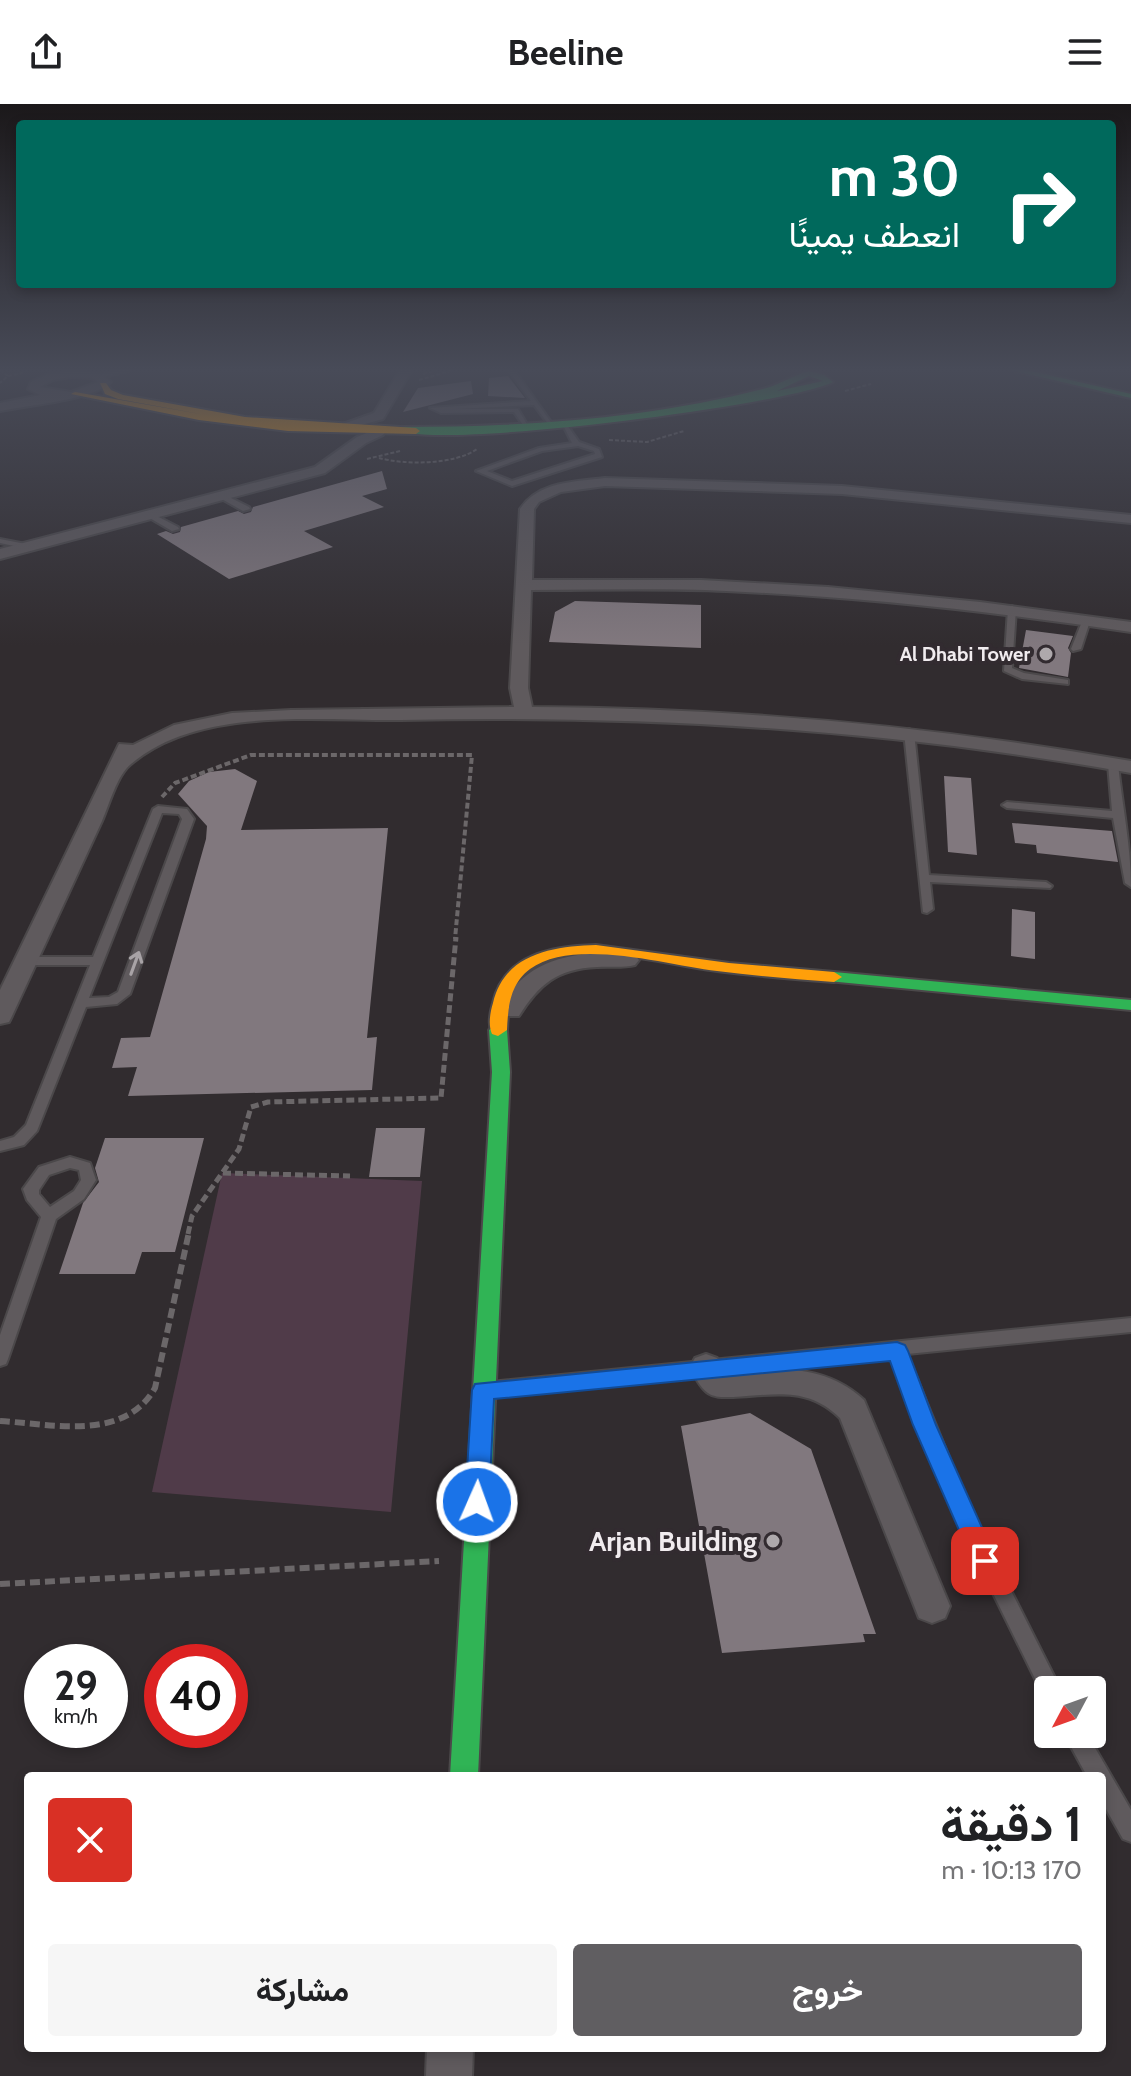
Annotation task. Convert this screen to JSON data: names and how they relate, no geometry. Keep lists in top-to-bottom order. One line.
{"places":["Al Dhabi Tower","Arjan Building"],"north":"bottom left","page":{"header":"Beeline","turn":["30 m","انعطف يمينًا"],"speed":"29 km/h","limit":"40","heading":["1 دقيقة","170 m · 10:13"],"buttons":["خروج","مشاركة"]}}
